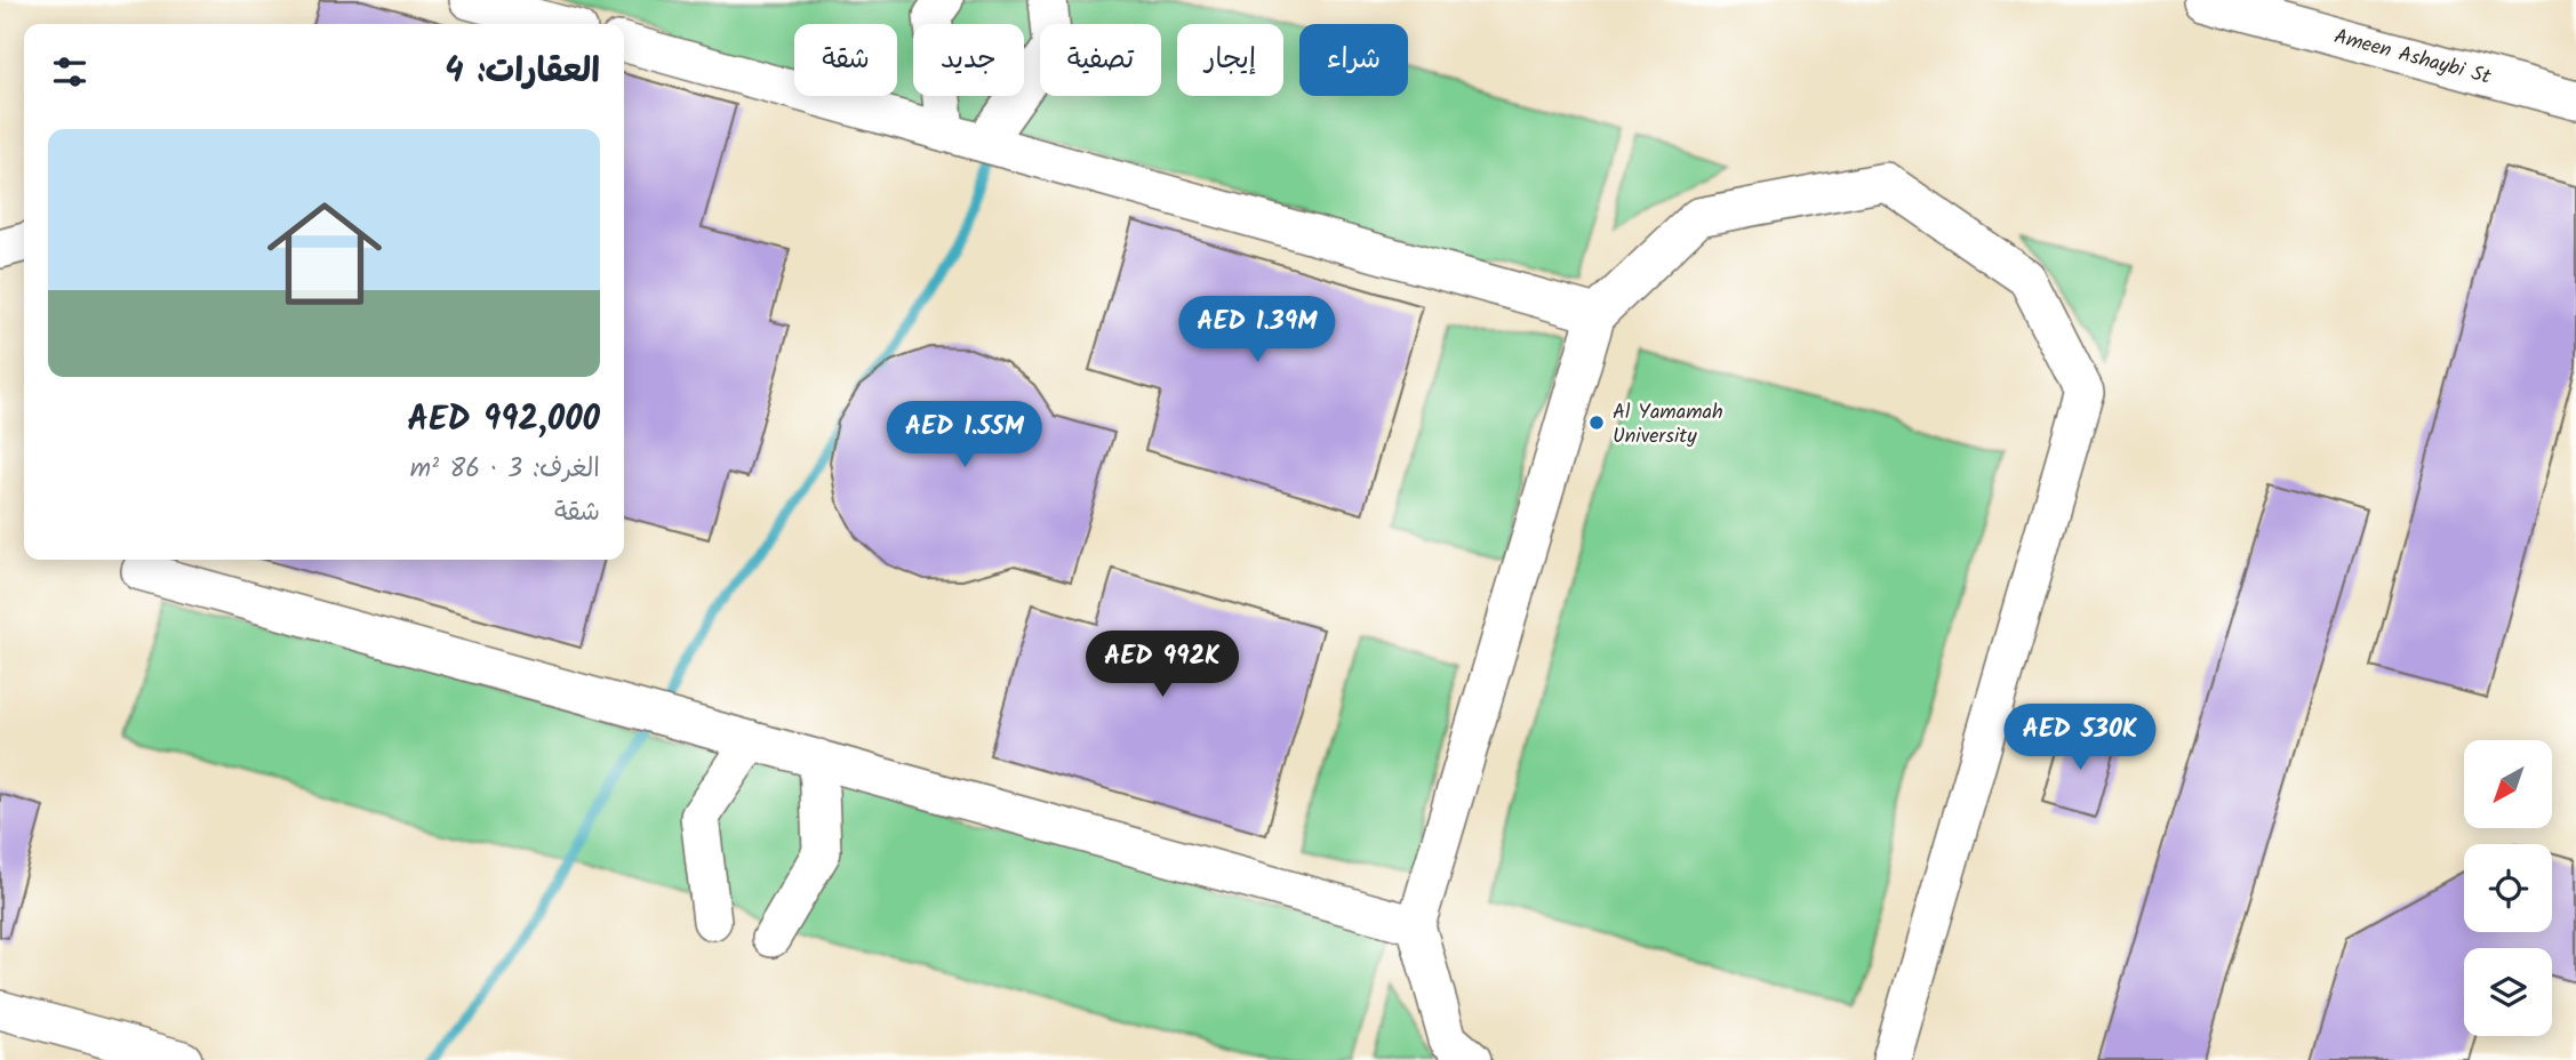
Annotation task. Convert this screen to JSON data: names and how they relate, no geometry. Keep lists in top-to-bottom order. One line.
{"streets":{"street":["Ameen Ashaybi St"]},"places":["Al Yamamah University"],"north":"bottom left","page":{"chip":["شراء","إيجار","تصفية","جديد","شقة"],"heading":"العقارات: 4","list":[{"name":"AED 992,000","note":"الغرف: 3 · 86 m² · شقة"}],"price":["AED 1.39M","AED 1.55M","AED 992K","AED 530K"]}}
